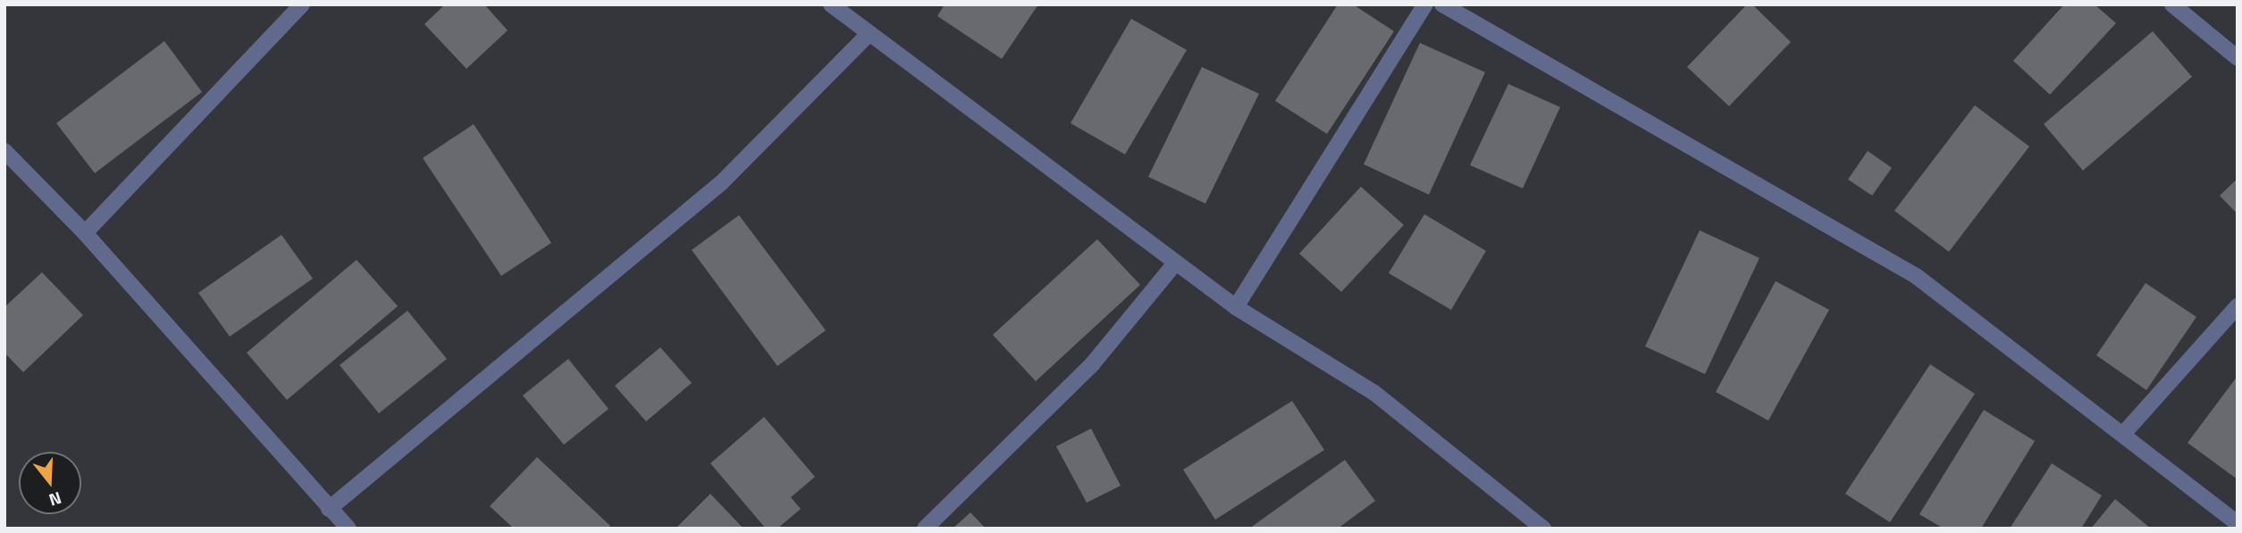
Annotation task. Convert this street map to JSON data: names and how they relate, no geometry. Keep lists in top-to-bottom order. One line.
{"north":"bottom"}
